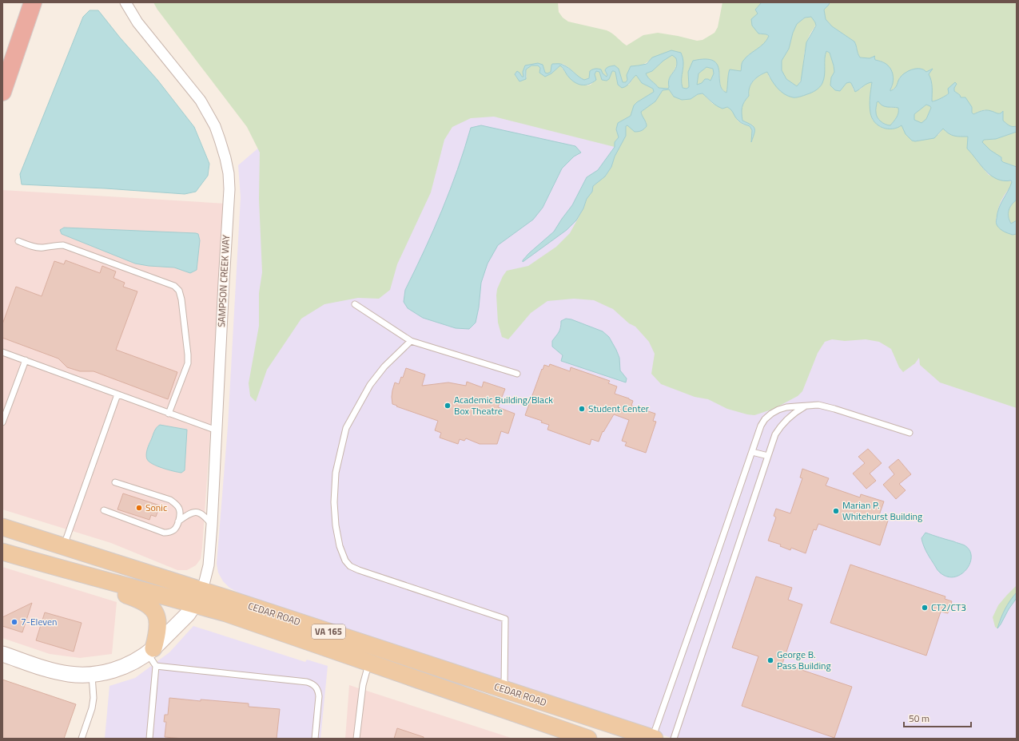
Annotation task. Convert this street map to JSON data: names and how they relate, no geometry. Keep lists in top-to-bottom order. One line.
{"streets":{"main road":["CEDAR ROAD","VA 165"],"street":["SAMPSON CREEK WAY"]},"crossings":[["SAMPSON CREEK WAY","CEDAR ROAD"]],"places":["Academic Building/Black Box Theatre","Student Center","Sonic","Marian P. Whitehurst Building","CT2/CT3","7-Eleven","George B. Pass Building"],"scale_bar":"50 m"}
